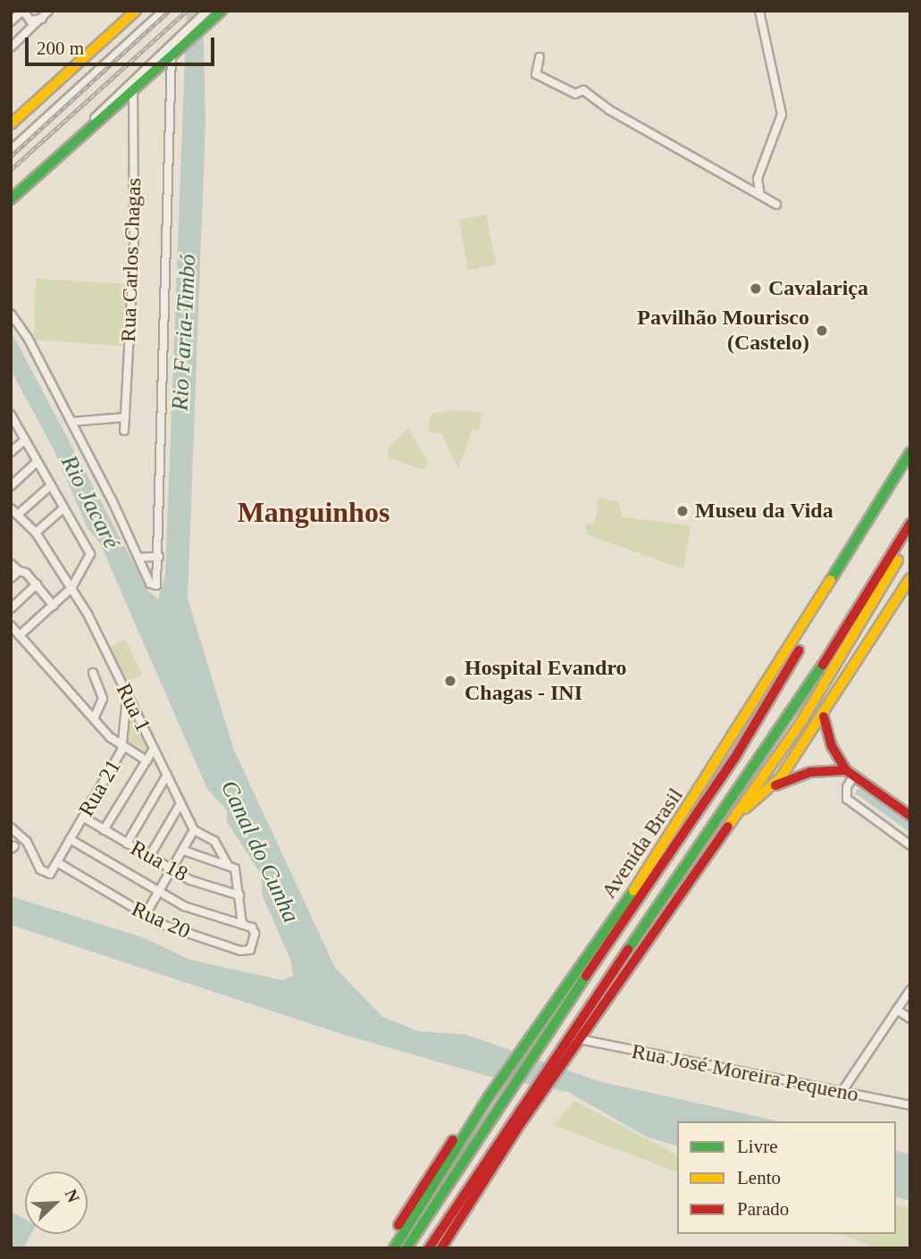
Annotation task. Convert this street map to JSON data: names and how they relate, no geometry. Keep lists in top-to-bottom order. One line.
{"streets":{"main road":["Avenida Brasil"],"street":["Rua Carlos Chagas","Rua 1","Rua 21","Rua 18","Rua 20","Rua José Moreira Pequeno"]},"crossings":[["Rua 1","Rua 21"],["Rua 21","Rua 18"],["Rua 21","Rua 20"]],"districts":["Manguinhos"],"water":["Rio Faria-Timbó","Rio Jacaré","Canal do Cunha"],"places":["Cavalariça","Pavilhão Mourisco (Castelo)","Museu da Vida","Hospital Evandro Chagas - INI"],"legend":["Livre","Lento","Parado"],"scale_bar":"200 m","north":"top right"}
